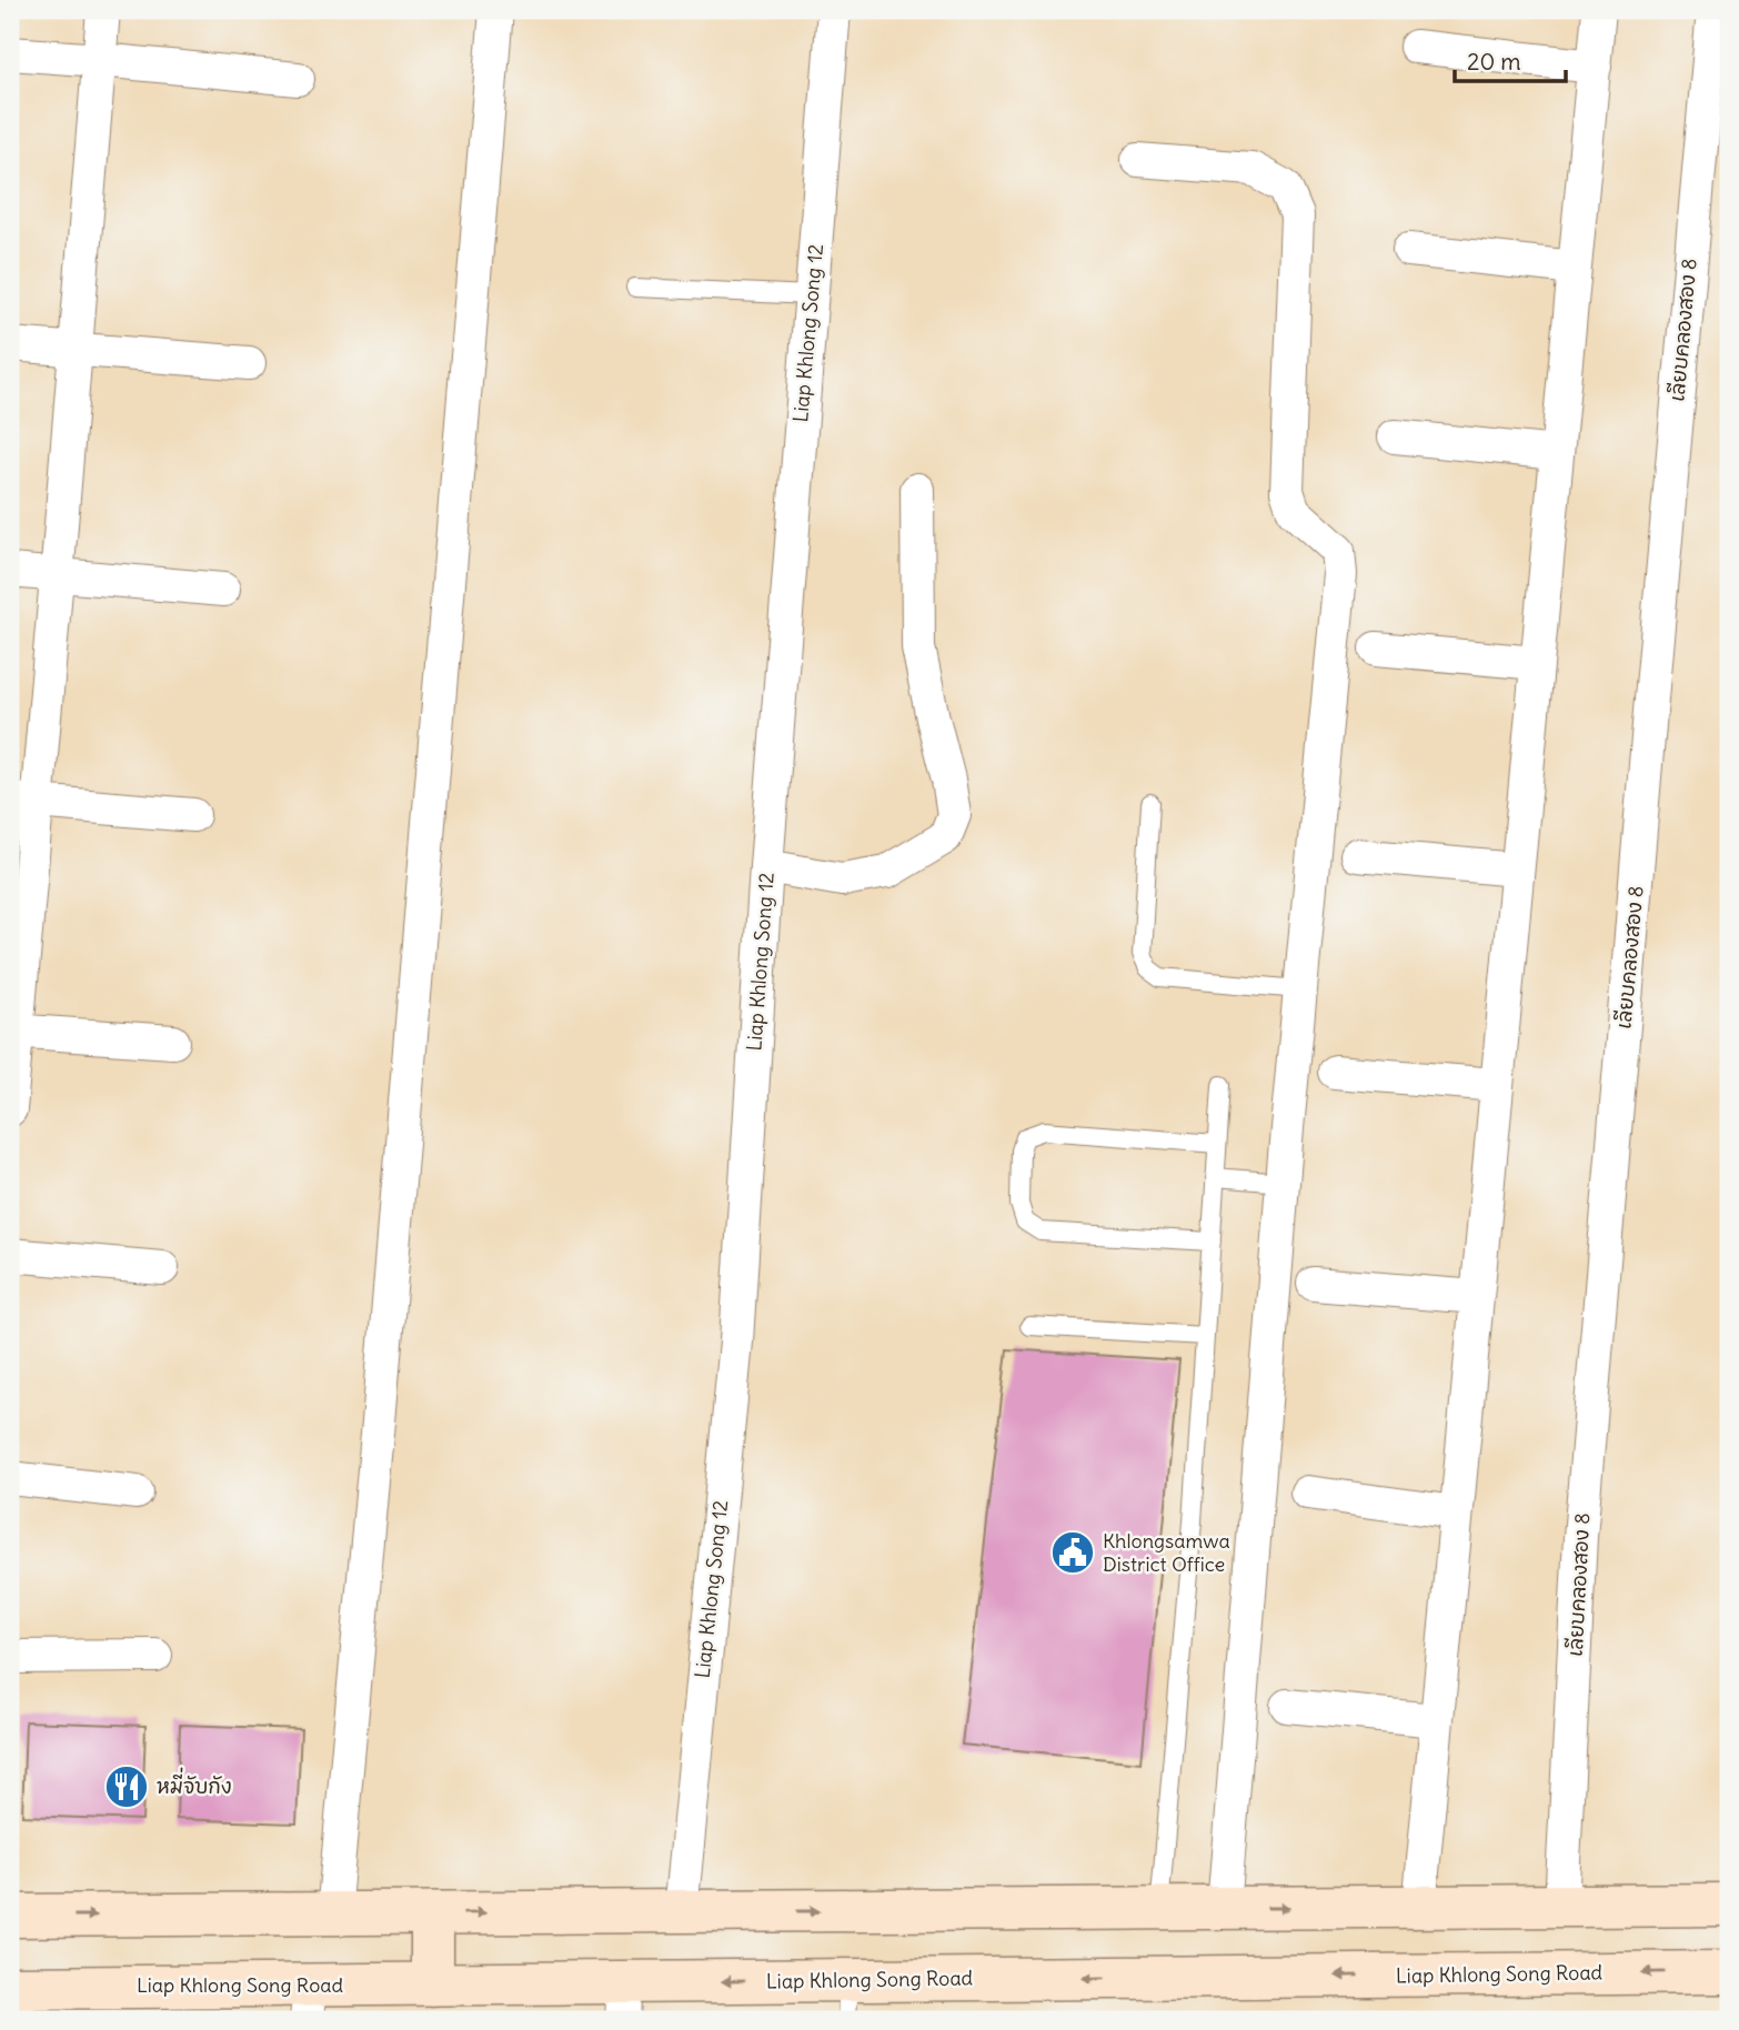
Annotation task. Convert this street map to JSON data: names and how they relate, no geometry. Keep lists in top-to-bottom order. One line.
{"streets":{"main road":["Liap Khlong Song Road"],"street":["เลียบคลองสอง 8","Liap Khlong Song 12"]},"places":{"public building":["Khlongsamwa District Office"],"restaurant":["หมี่จับกัง"]},"scale_bar":"20 m"}
